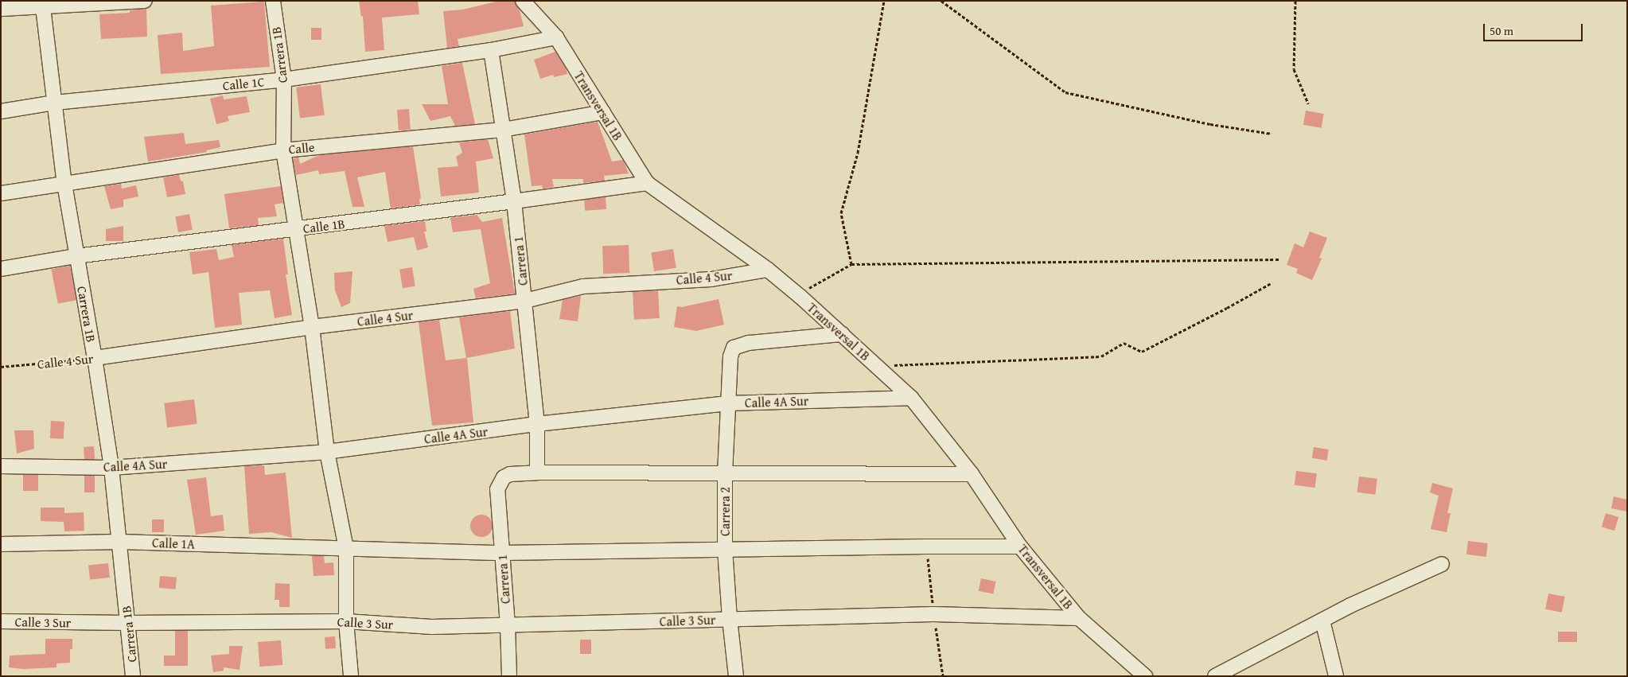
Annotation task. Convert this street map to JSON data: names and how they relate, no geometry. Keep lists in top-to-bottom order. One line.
{"streets":{"street":["Carrera 1B","Calle 1C","Transversal 1B","Calle","Calle 1B","Carrera 1","Calle 4 Sur","Calle 4A Sur","Carrera 2","Calle 1A","Calle 3 Sur"]},"crossings":[["Carrera 1B","Calle 1C"],["Carrera 1B","Calle"],["Carrera 1B","Calle 1B"],["Carrera 1B","Calle 4 Sur"],["Carrera 1B","Calle 4A Sur"],["Carrera 1B","Calle 1A"],["Carrera 1B","Calle 3 Sur"],["Calle 1C","Transversal 1B"],["Calle 1C","Carrera 1"],["Transversal 1B","Calle"],["Transversal 1B","Calle 1B"],["Transversal 1B","Calle 4 Sur"],["Transversal 1B","Calle 4A Sur"],["Transversal 1B","Carrera 2"],["Transversal 1B","Calle 1A"],["Transversal 1B","Calle 3 Sur"],["Calle","Carrera 1"],["Calle 1B","Carrera 1"],["Carrera 1","Calle 4 Sur"],["Carrera 1","Calle 4A Sur"],["Carrera 1","Calle 1A"],["Carrera 1","Calle 3 Sur"],["Calle 4A Sur","Carrera 2"],["Carrera 2","Calle 1A"],["Carrera 2","Calle 3 Sur"]],"scale_bar":"50 m"}
